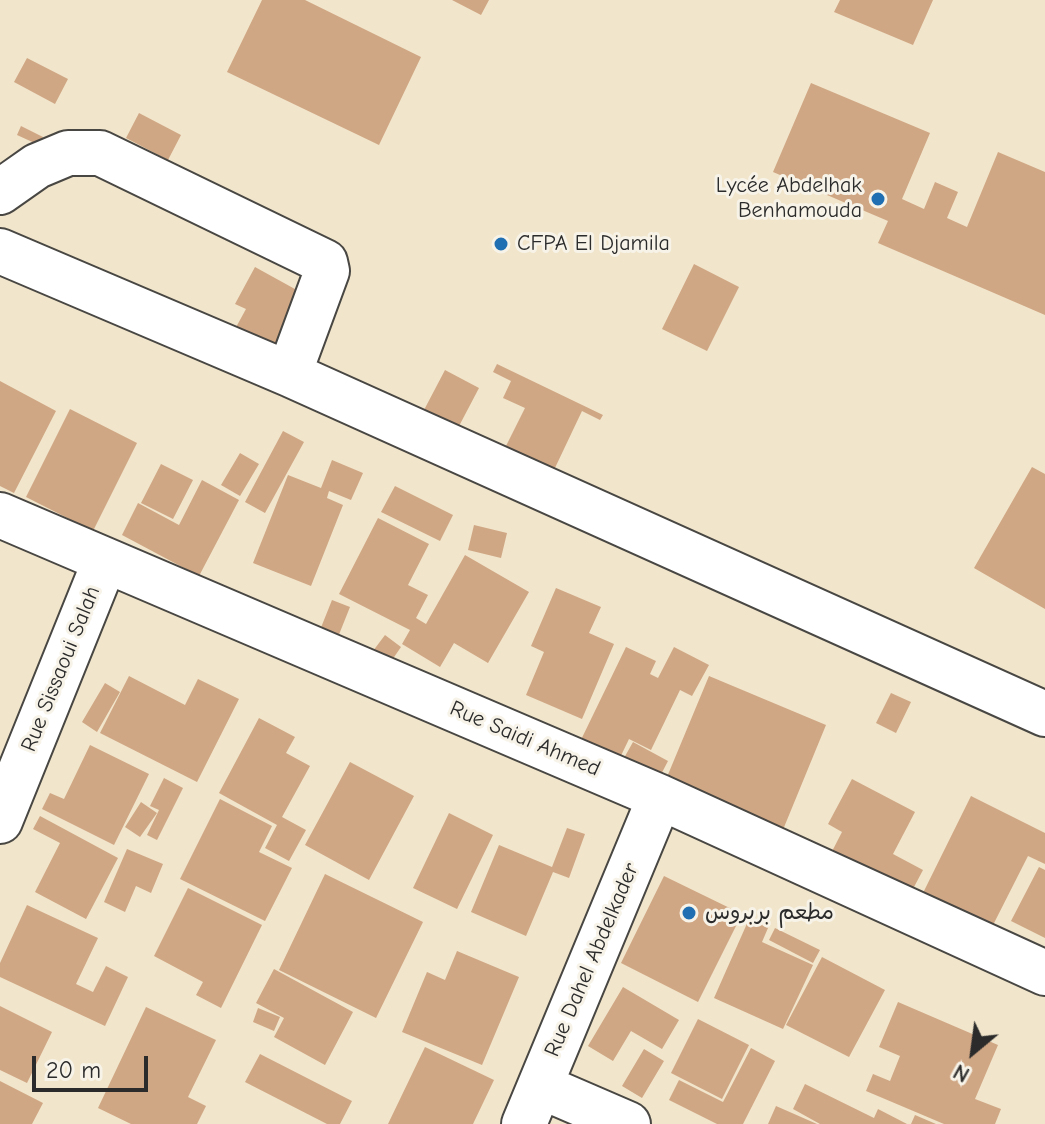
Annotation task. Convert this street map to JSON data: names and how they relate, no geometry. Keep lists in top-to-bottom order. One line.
{"streets":{"street":["Rue Sissaoui Salah","Rue Saidi Ahmed","Rue Dahel Abdelkader"]},"crossings":[["Rue Sissaoui Salah","Rue Saidi Ahmed"],["Rue Saidi Ahmed","Rue Dahel Abdelkader"]],"places":["Lycée Abdelhak Benhamouda","CFPA El Djamila","مطعم بربروس"],"scale_bar":"20 m","north":"bottom left"}
